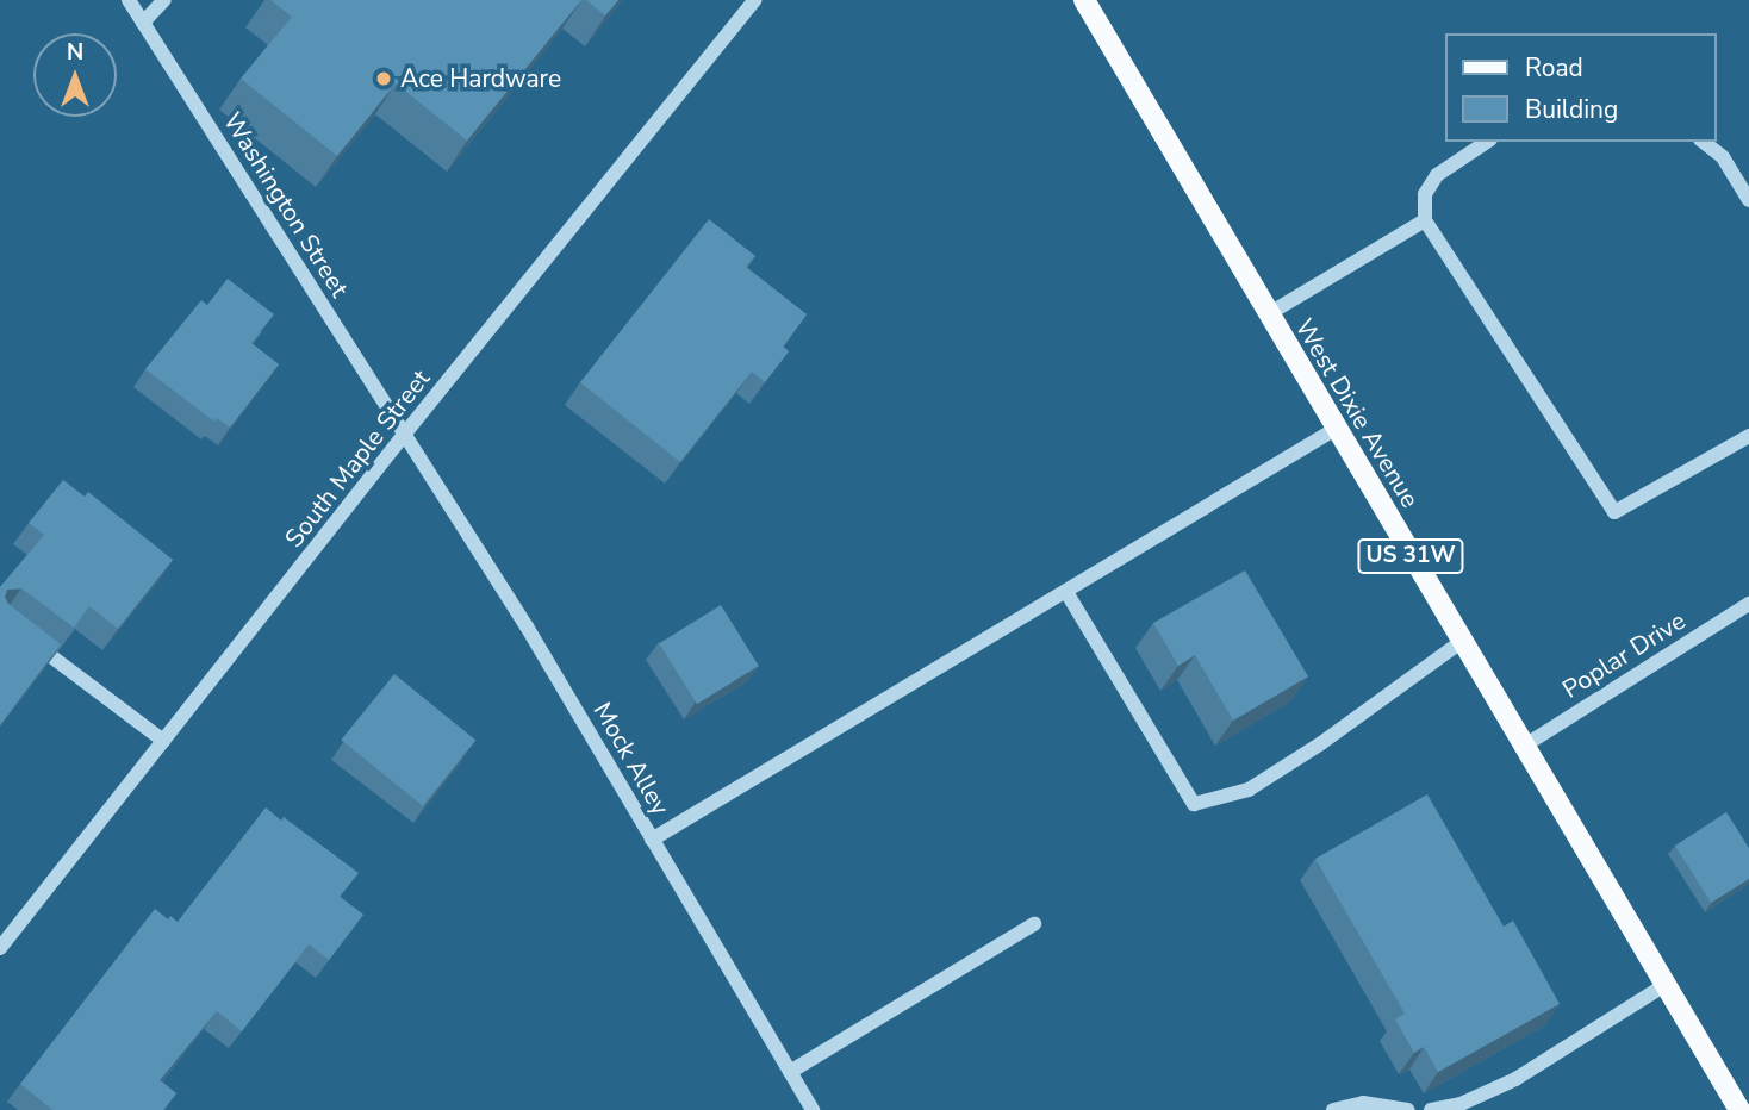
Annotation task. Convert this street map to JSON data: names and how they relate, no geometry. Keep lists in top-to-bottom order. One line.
{"streets":{"main road":["West Dixie Avenue","US 31W"],"street":["Washington Street","South Maple Street","Poplar Drive","Mock Alley"]},"crossings":[["Washington Street","South Maple Street"],["Washington Street","Mock Alley"],["West Dixie Avenue","Poplar Drive"],["South Maple Street","Mock Alley"]],"places":["Ace Hardware"],"legend":["Road","Building"],"north":"top"}
